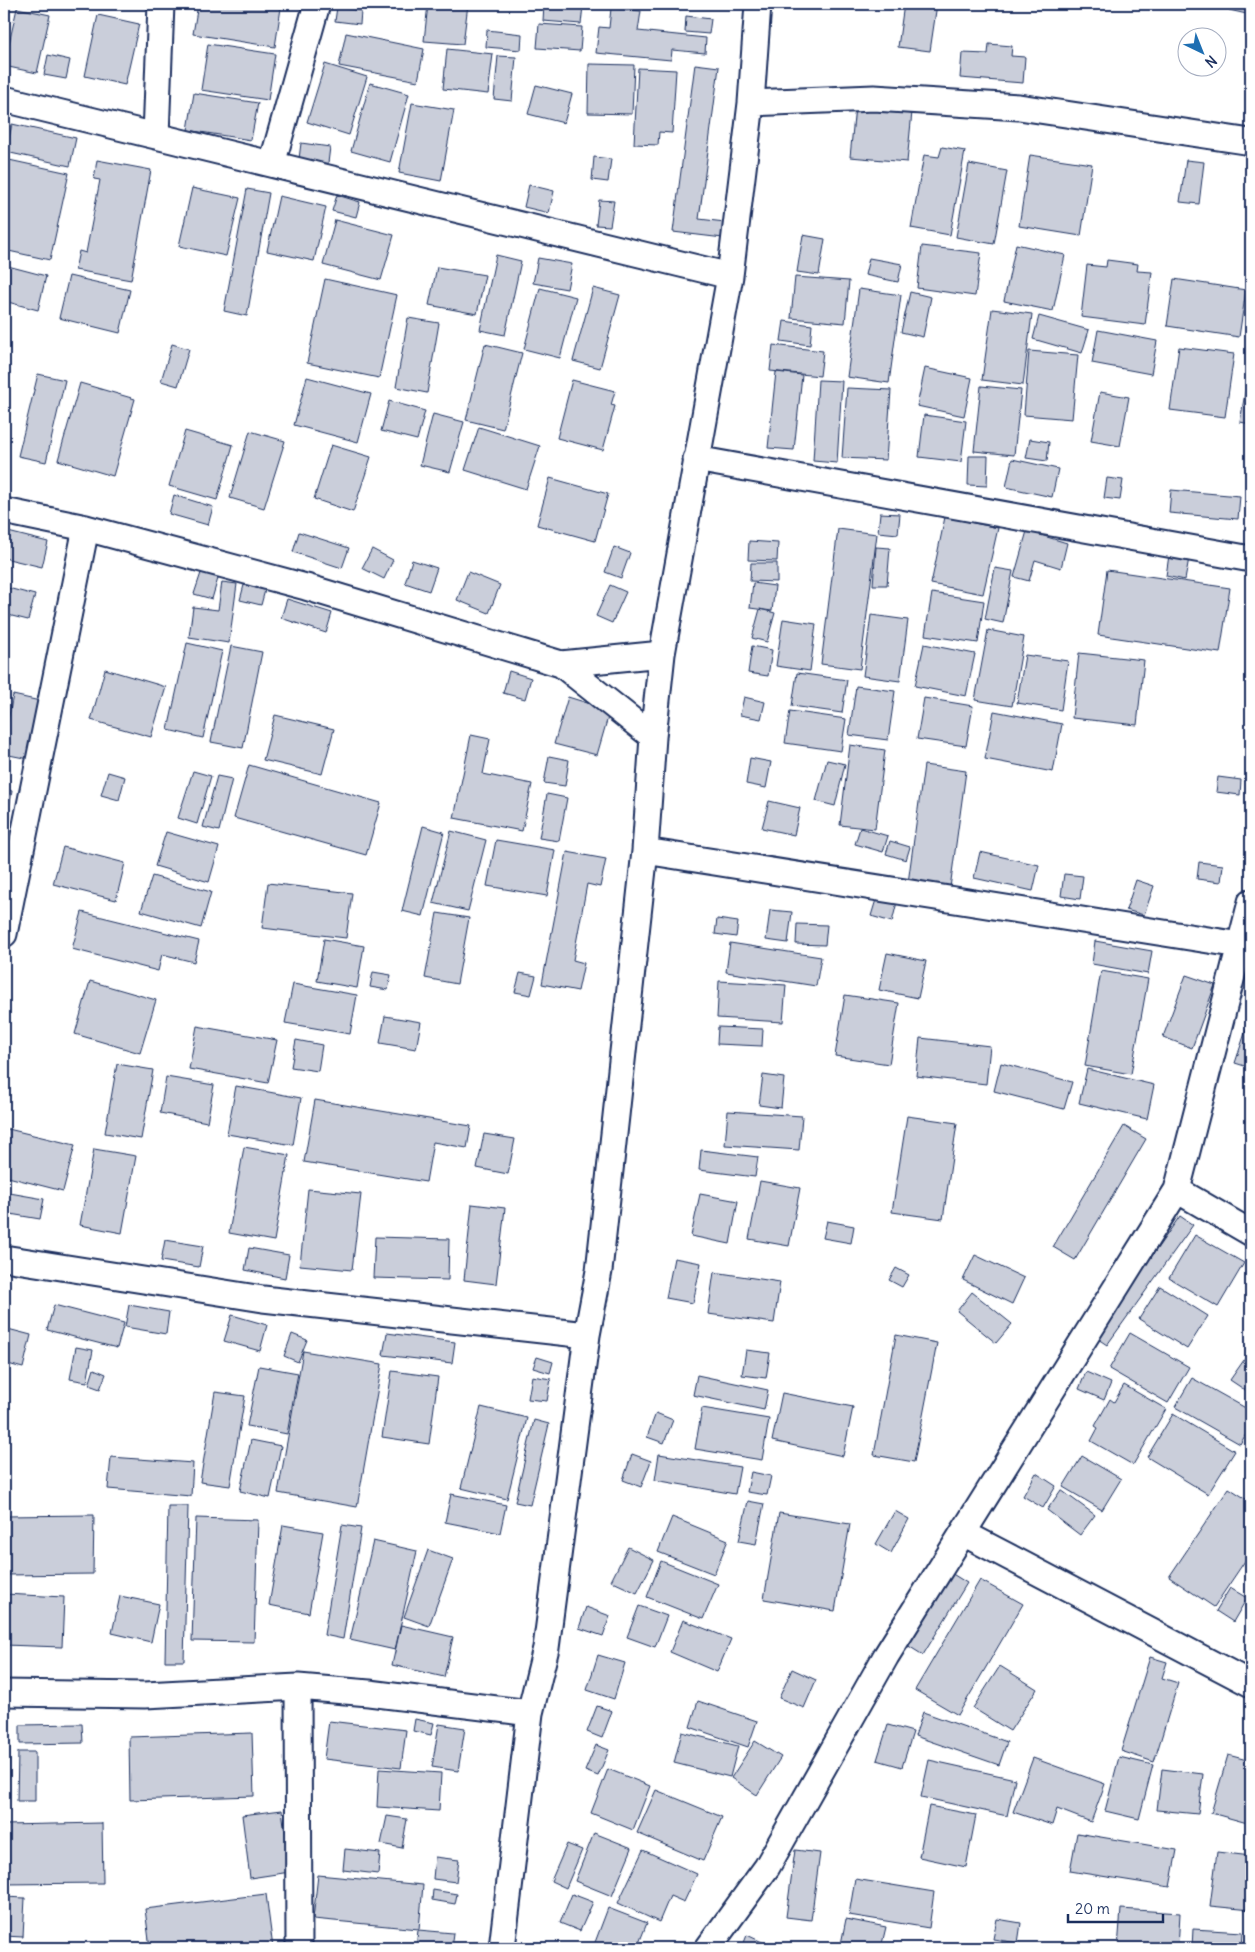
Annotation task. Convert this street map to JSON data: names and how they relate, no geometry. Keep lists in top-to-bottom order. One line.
{"scale_bar":"20 m","north":"bottom right"}
